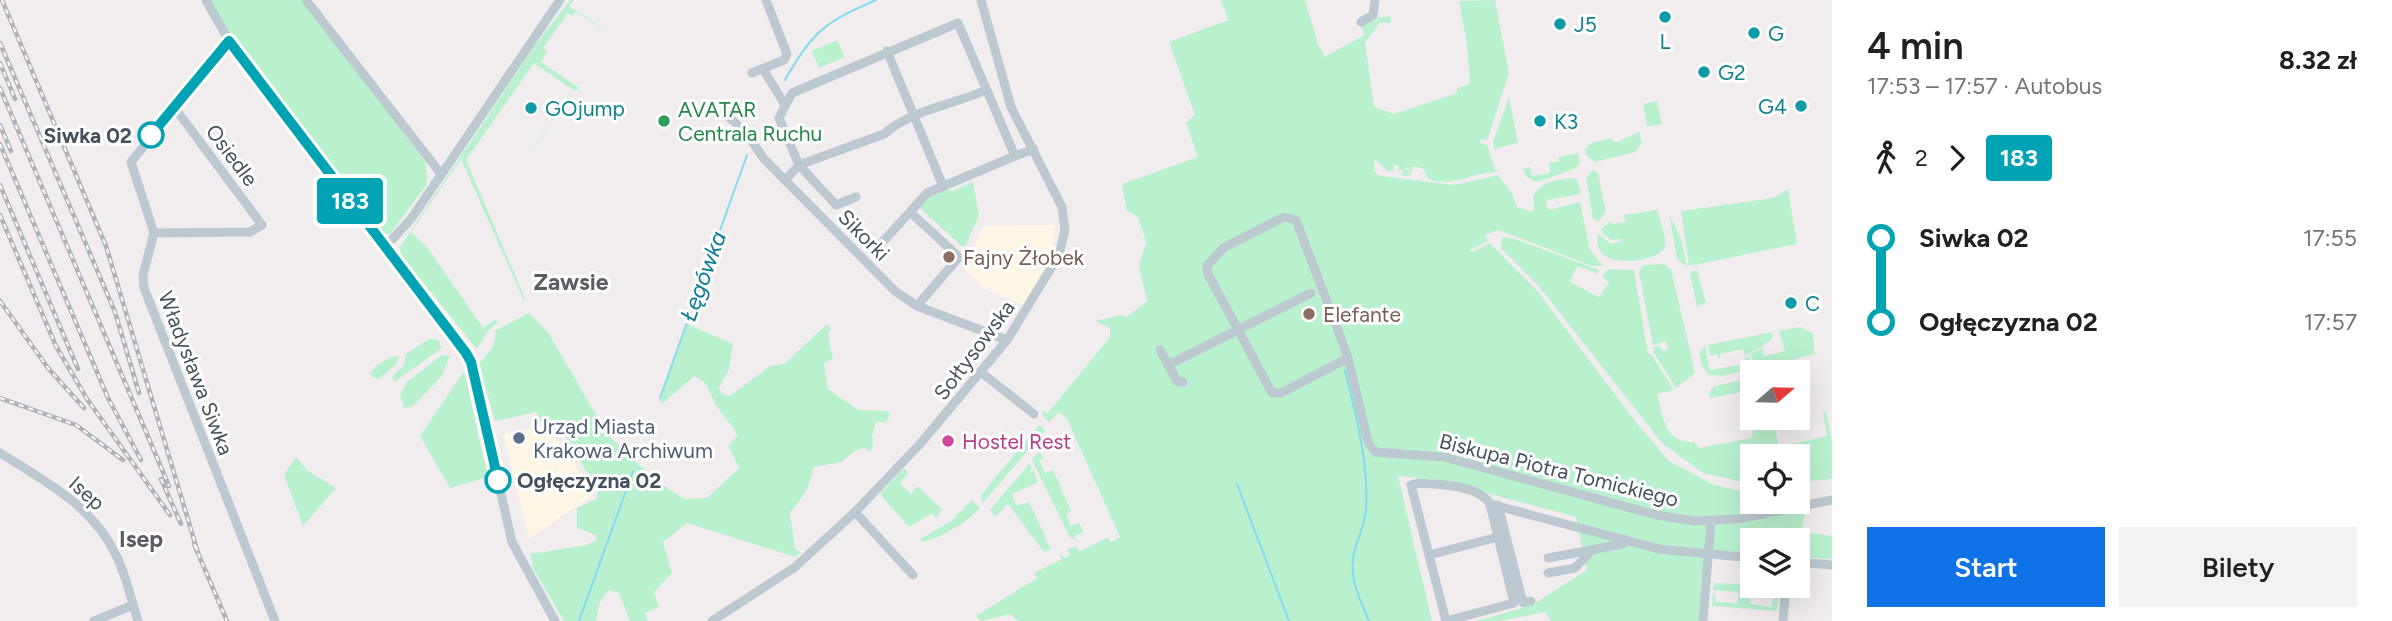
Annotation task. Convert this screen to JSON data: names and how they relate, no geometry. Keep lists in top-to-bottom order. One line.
{"streets":{"street":["Osiedle","Sikorki","Sołtysowska","Władysława Siwka","Biskupa Piotra Tomickiego","Isep"]},"crossings":[["Osiedle","Władysława Siwka"],["Sikorki","Sołtysowska"]],"districts":["Zawsie","Isep"],"water":["Łęgówka"],"places":["L","J5","G","G2","G4","GOjump","AVATAR Centrala Ruchu","K3","Siwka 02","Fajny Żłobek","C","Elefante","Urząd Miasta Krakowa Archiwum","Hostel Rest","Ogłęczyzna 02"],"lines":["bus line 183"],"north":"right","page":{"on_map":"183","heading":["4 min","17:53 – 17:57 · Autobus","8.32 zł"],"legs":["2","183"],"list":[{"name":"Siwka 02","value":"17:55"},{"name":"Ogłęczyzna 02","value":"17:57"}],"buttons":["Start","Bilety"]}}
